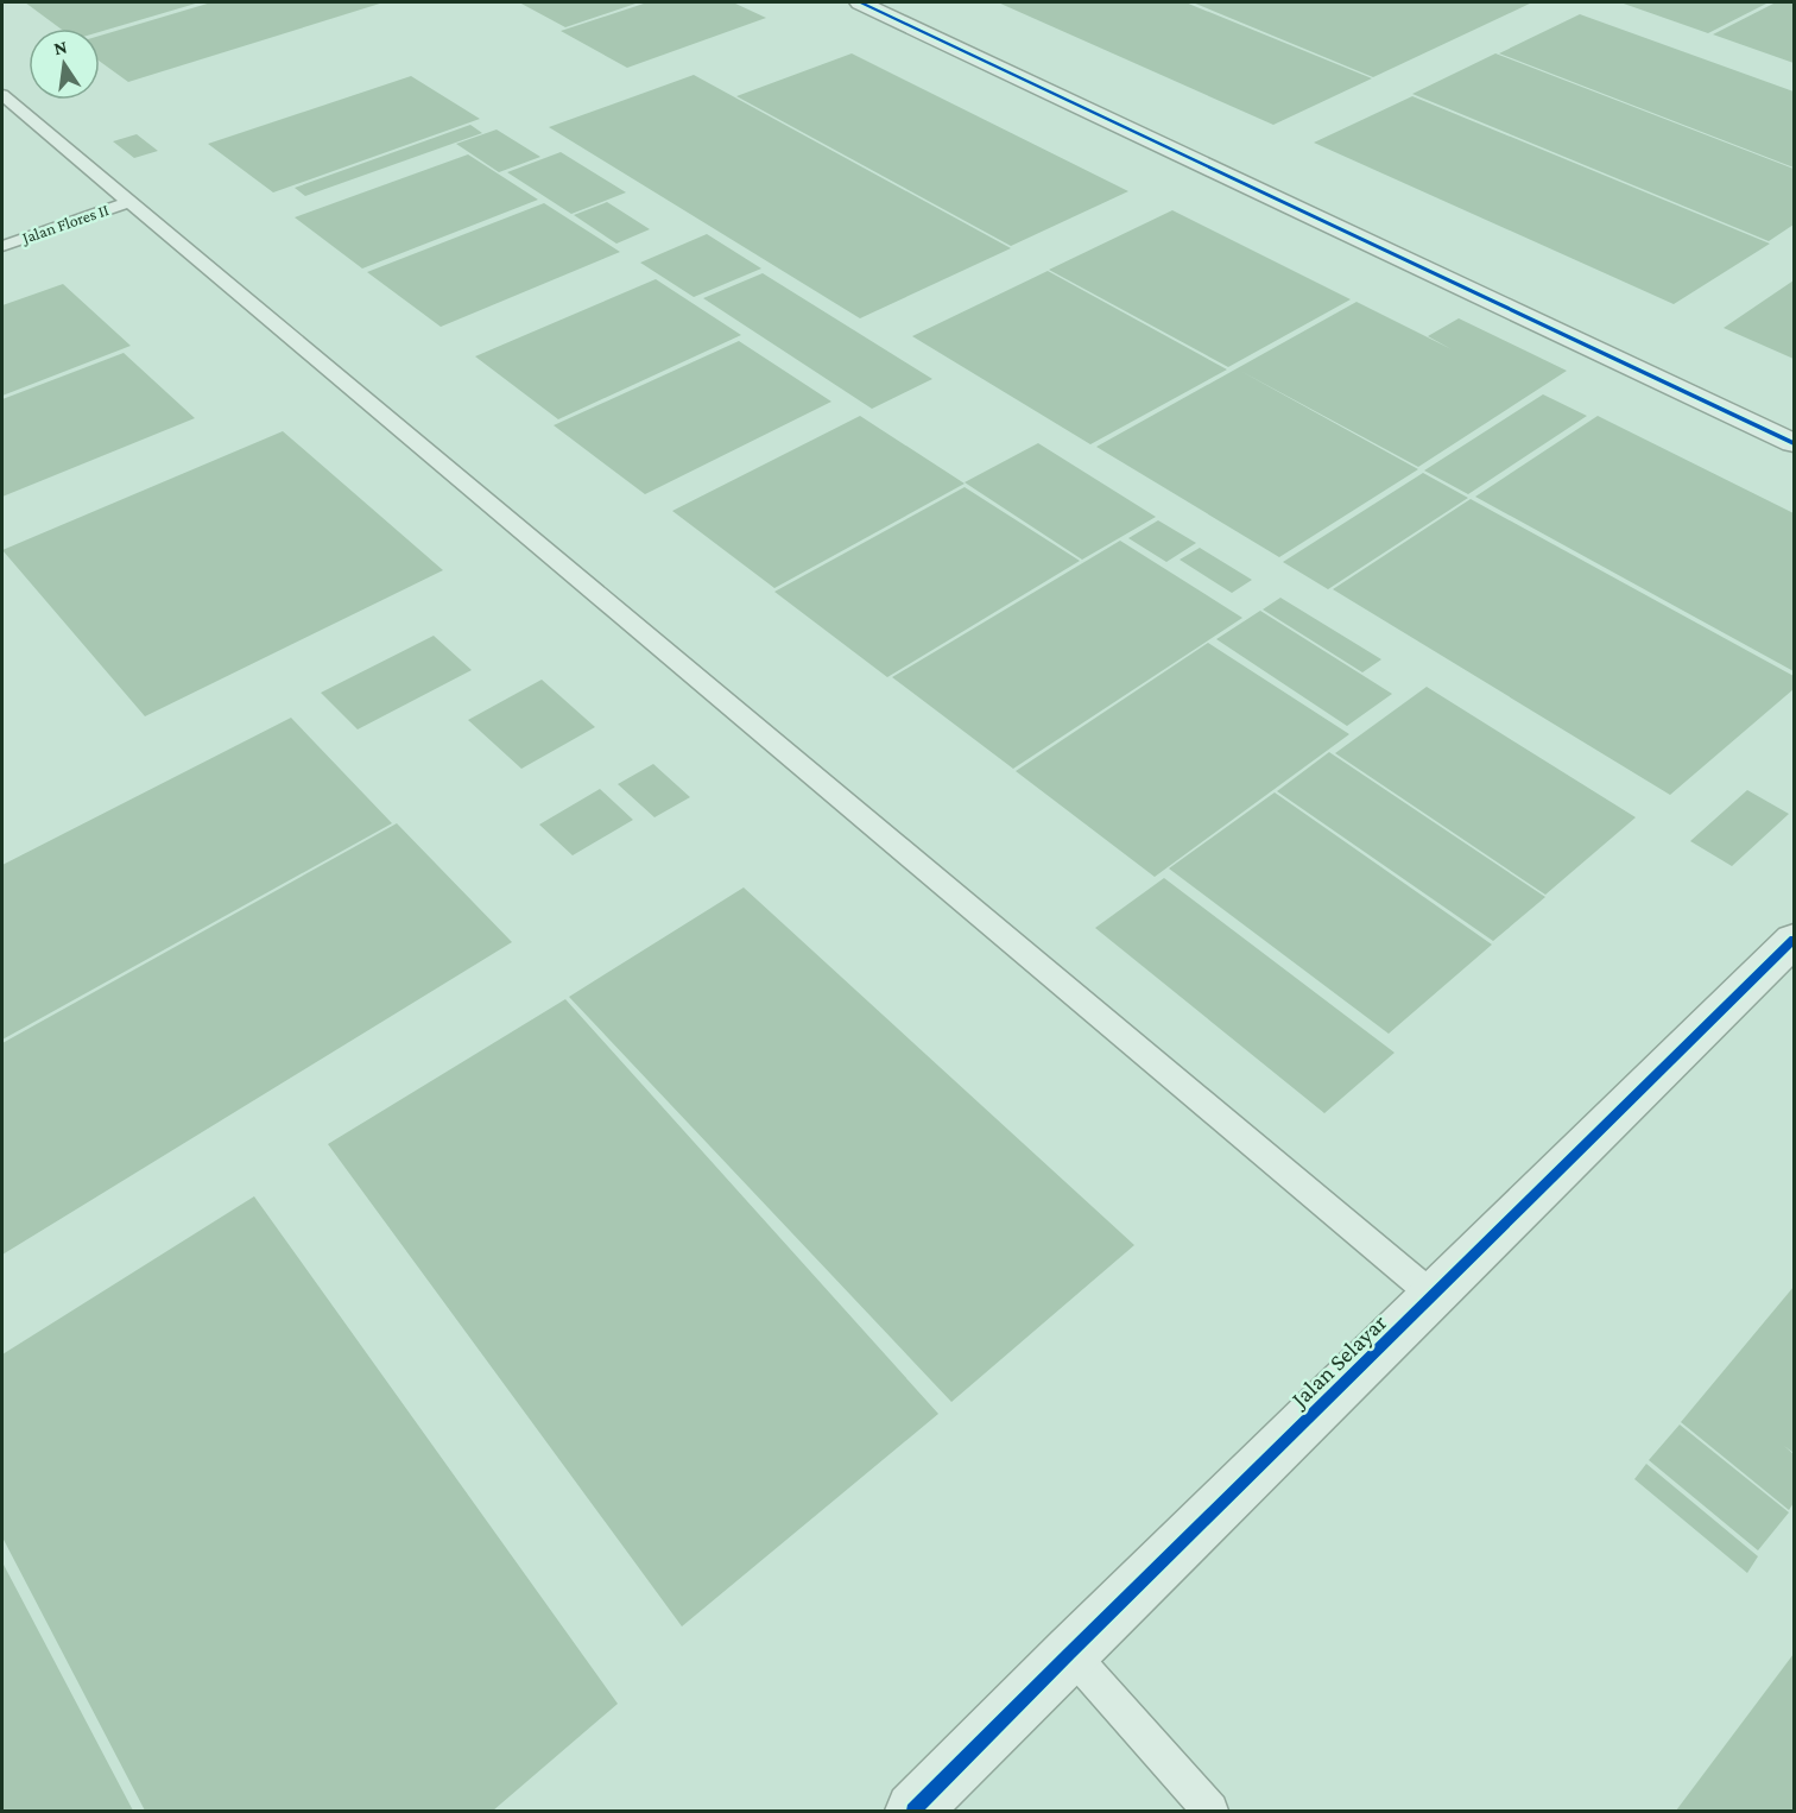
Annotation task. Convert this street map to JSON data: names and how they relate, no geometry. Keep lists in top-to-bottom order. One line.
{"streets":{"street":["Jalan Selayar"],"lane":["Jalan Flores II"]},"north":"top"}
